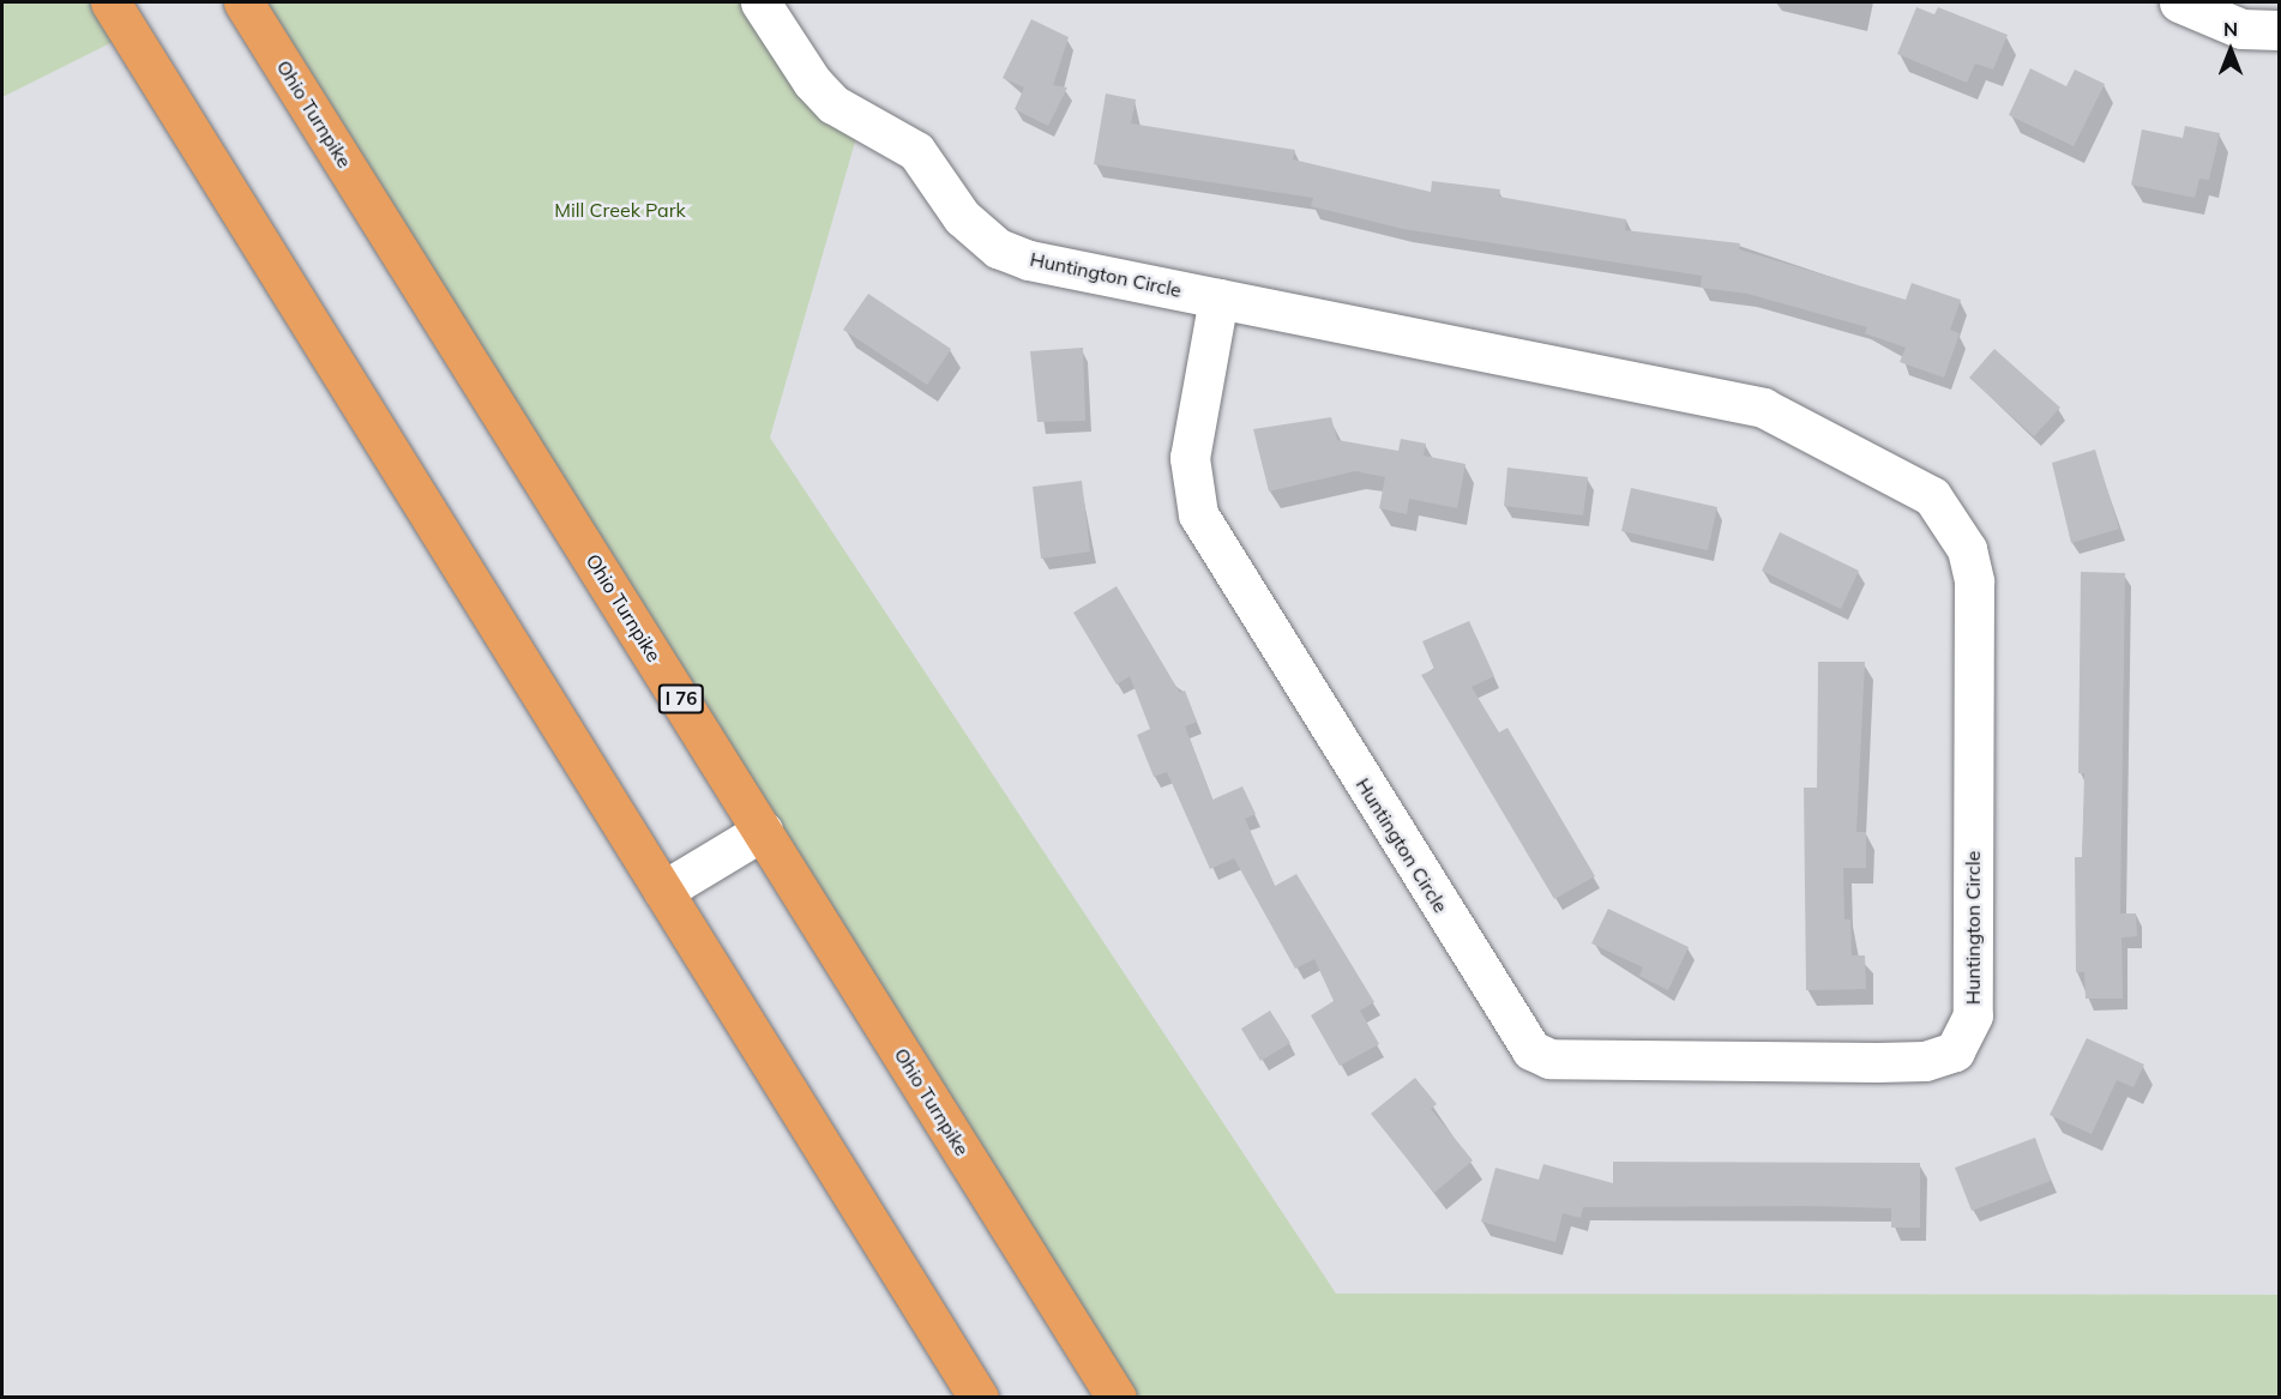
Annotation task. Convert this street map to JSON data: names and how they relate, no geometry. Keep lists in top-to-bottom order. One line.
{"streets":{"highway":["Ohio Turnpike","I 76"],"street":["Huntington Circle"]},"parks":["Mill Creek Park"],"north":"top"}
